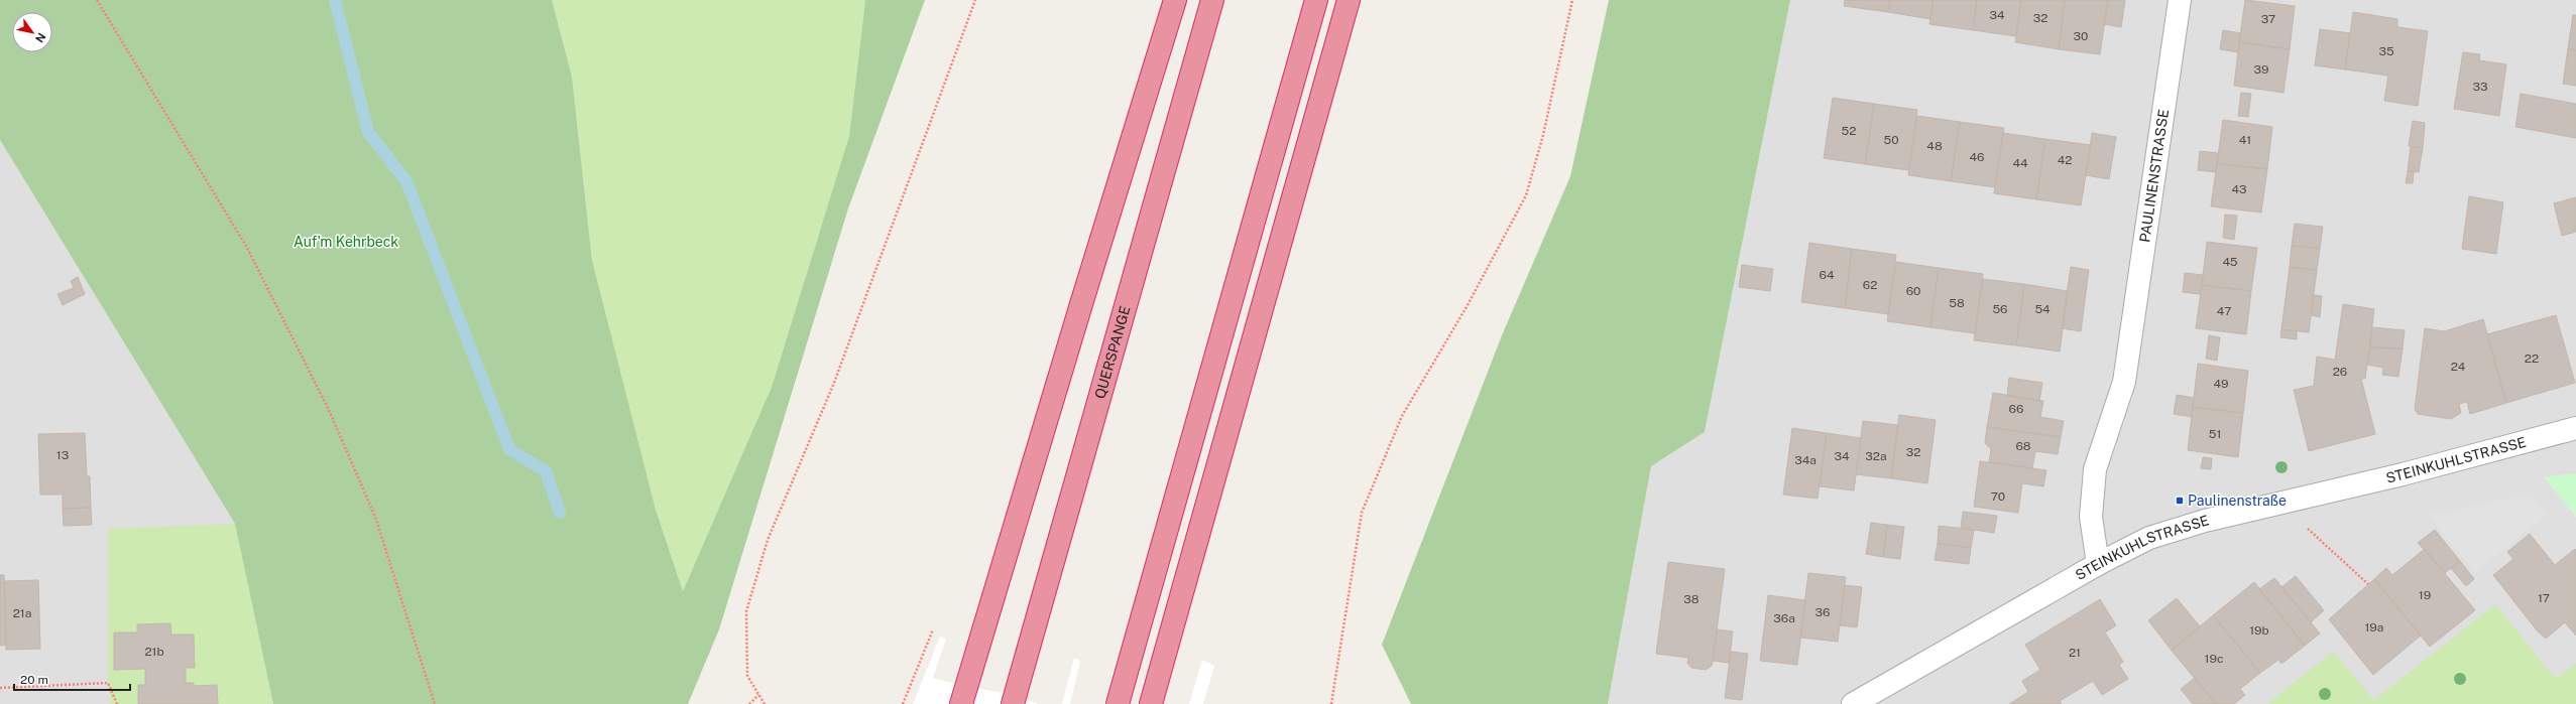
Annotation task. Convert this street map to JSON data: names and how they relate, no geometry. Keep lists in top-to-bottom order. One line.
{"streets":{"highway":["QUERSPANGE"],"street":["PAULINENSTRASSE","STEINKUHLSTRASSE"]},"crossings":[["PAULINENSTRASSE","STEINKUHLSTRASSE"]],"parks":["Auf'm Kehrbeck"],"places":{"transit":["Paulinenstraße"]},"house_numbers":["34","32","37","30","35","39","33","52","50","41","48","46","42","44","43","45","64","62","60","58","56","54","47","22","24","26","49","66","51","68","32","13","34","32a","34a","70","19","17","38","36","21a","36a","19a","19b","21b","21","19c"],"scale_bar":"20 m","north":"bottom right"}
